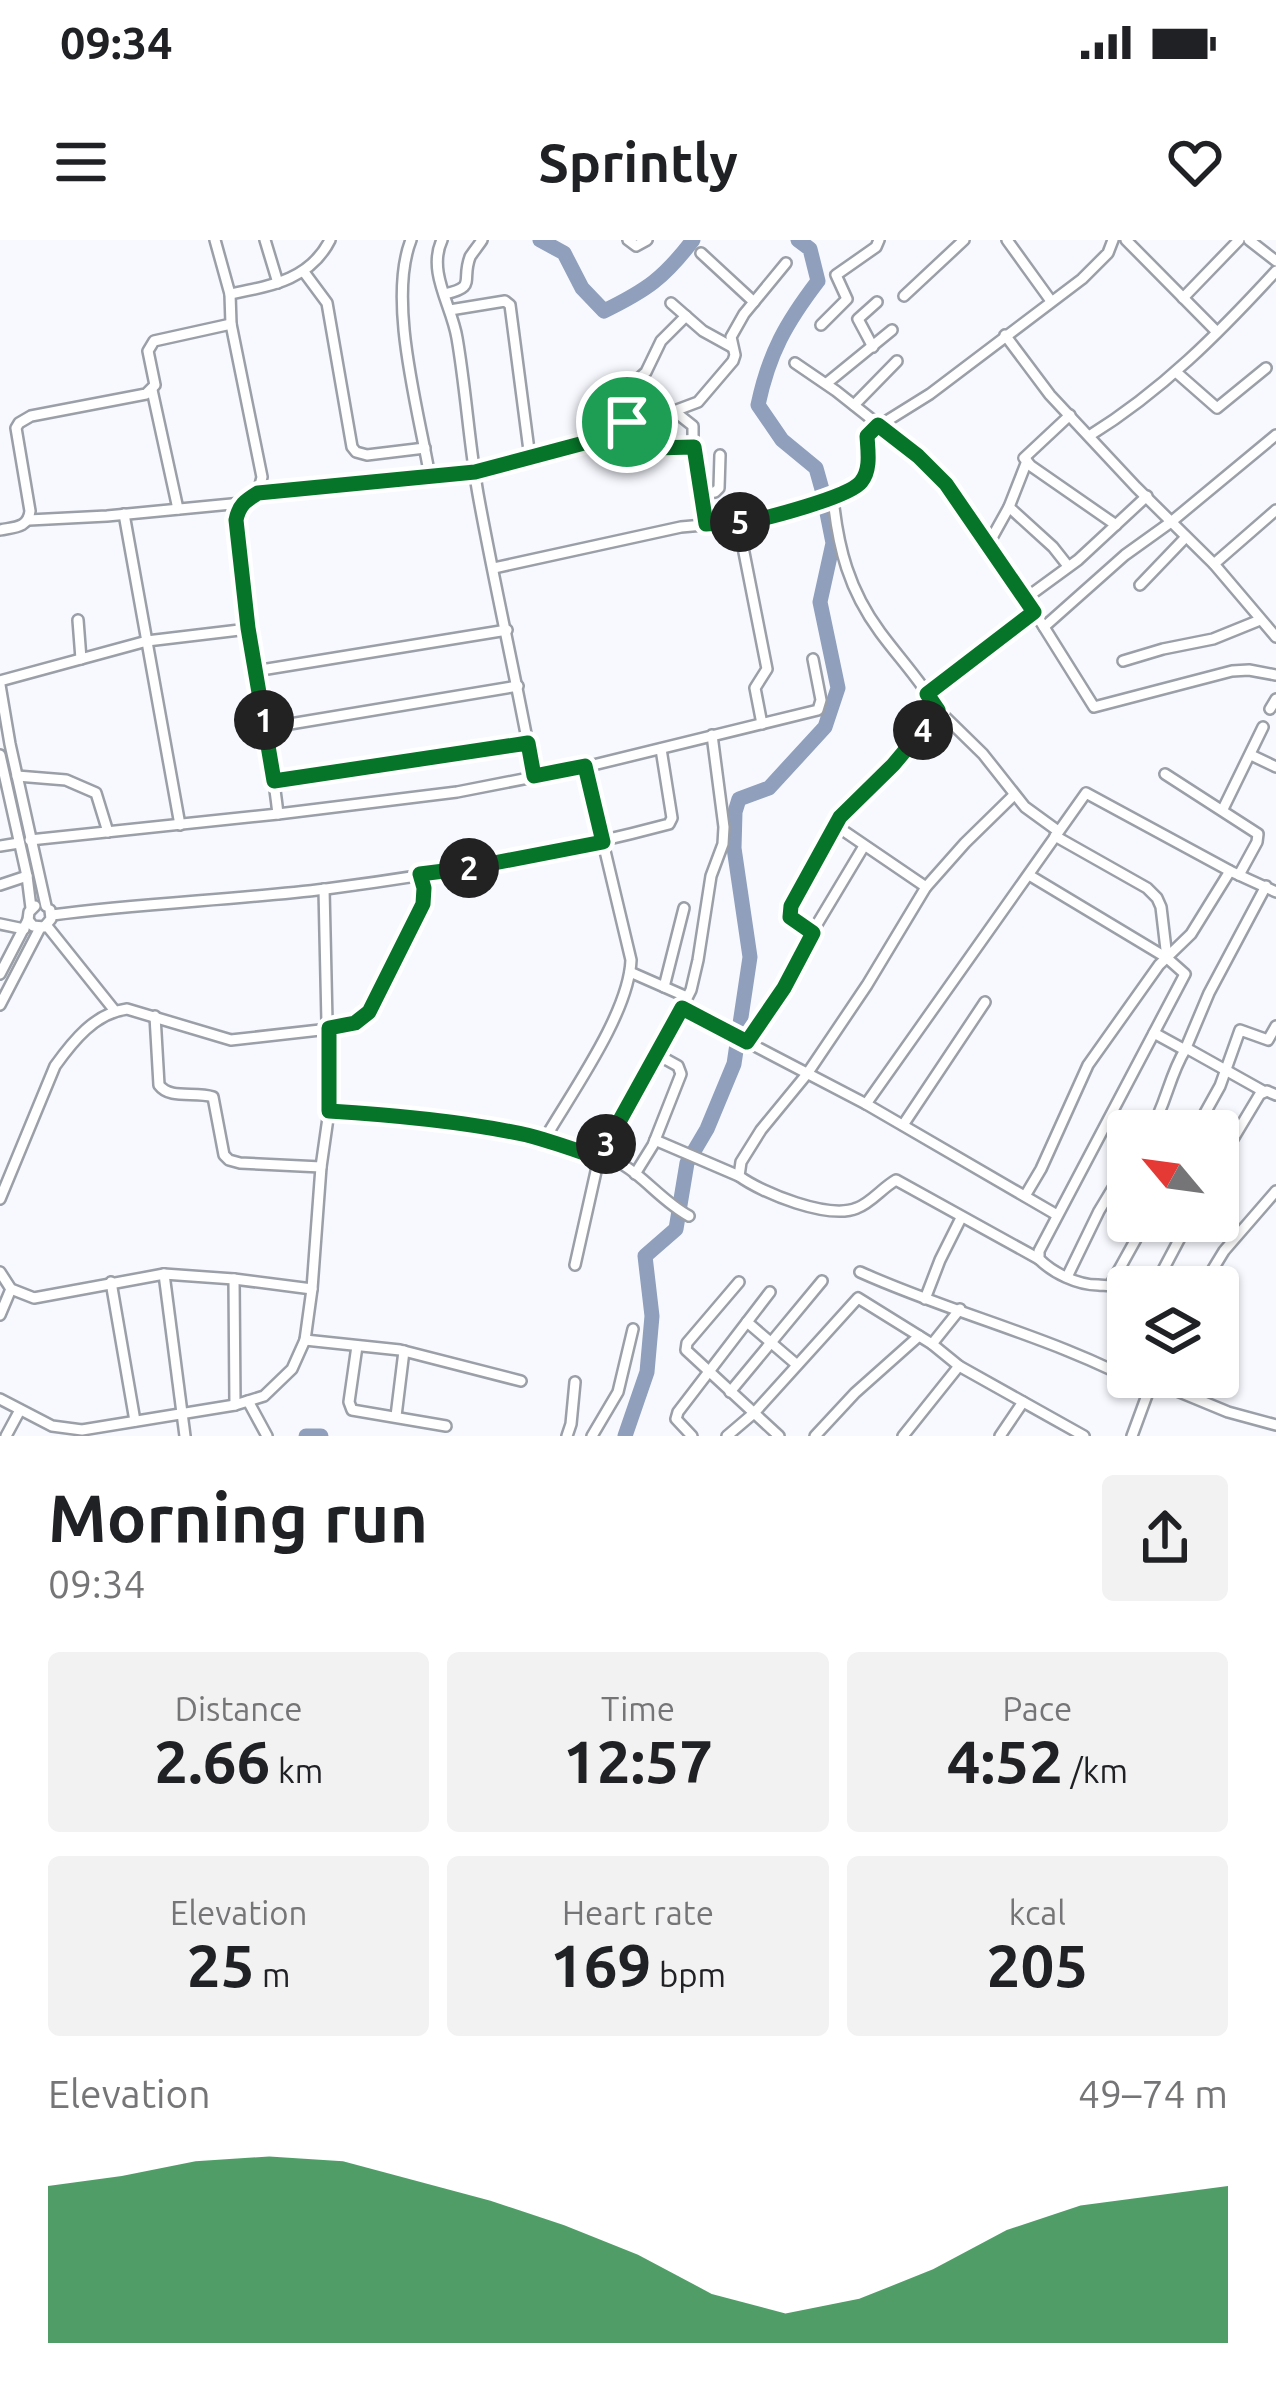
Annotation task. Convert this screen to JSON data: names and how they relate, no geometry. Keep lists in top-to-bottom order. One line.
{"north":"top left","page":{"status":"09:34","header":"Sprintly","pins":["5","1","4","2","3"],"heading":["Morning run","09:34"],"stats":[["Distance","2.66 km"],["Time","12:57"],["Pace","4:52 /km"],["Elevation","25 m"],["Heart rate","169 bpm"],["kcal","205"]],"chart":["Elevation","49–74 m"]}}
